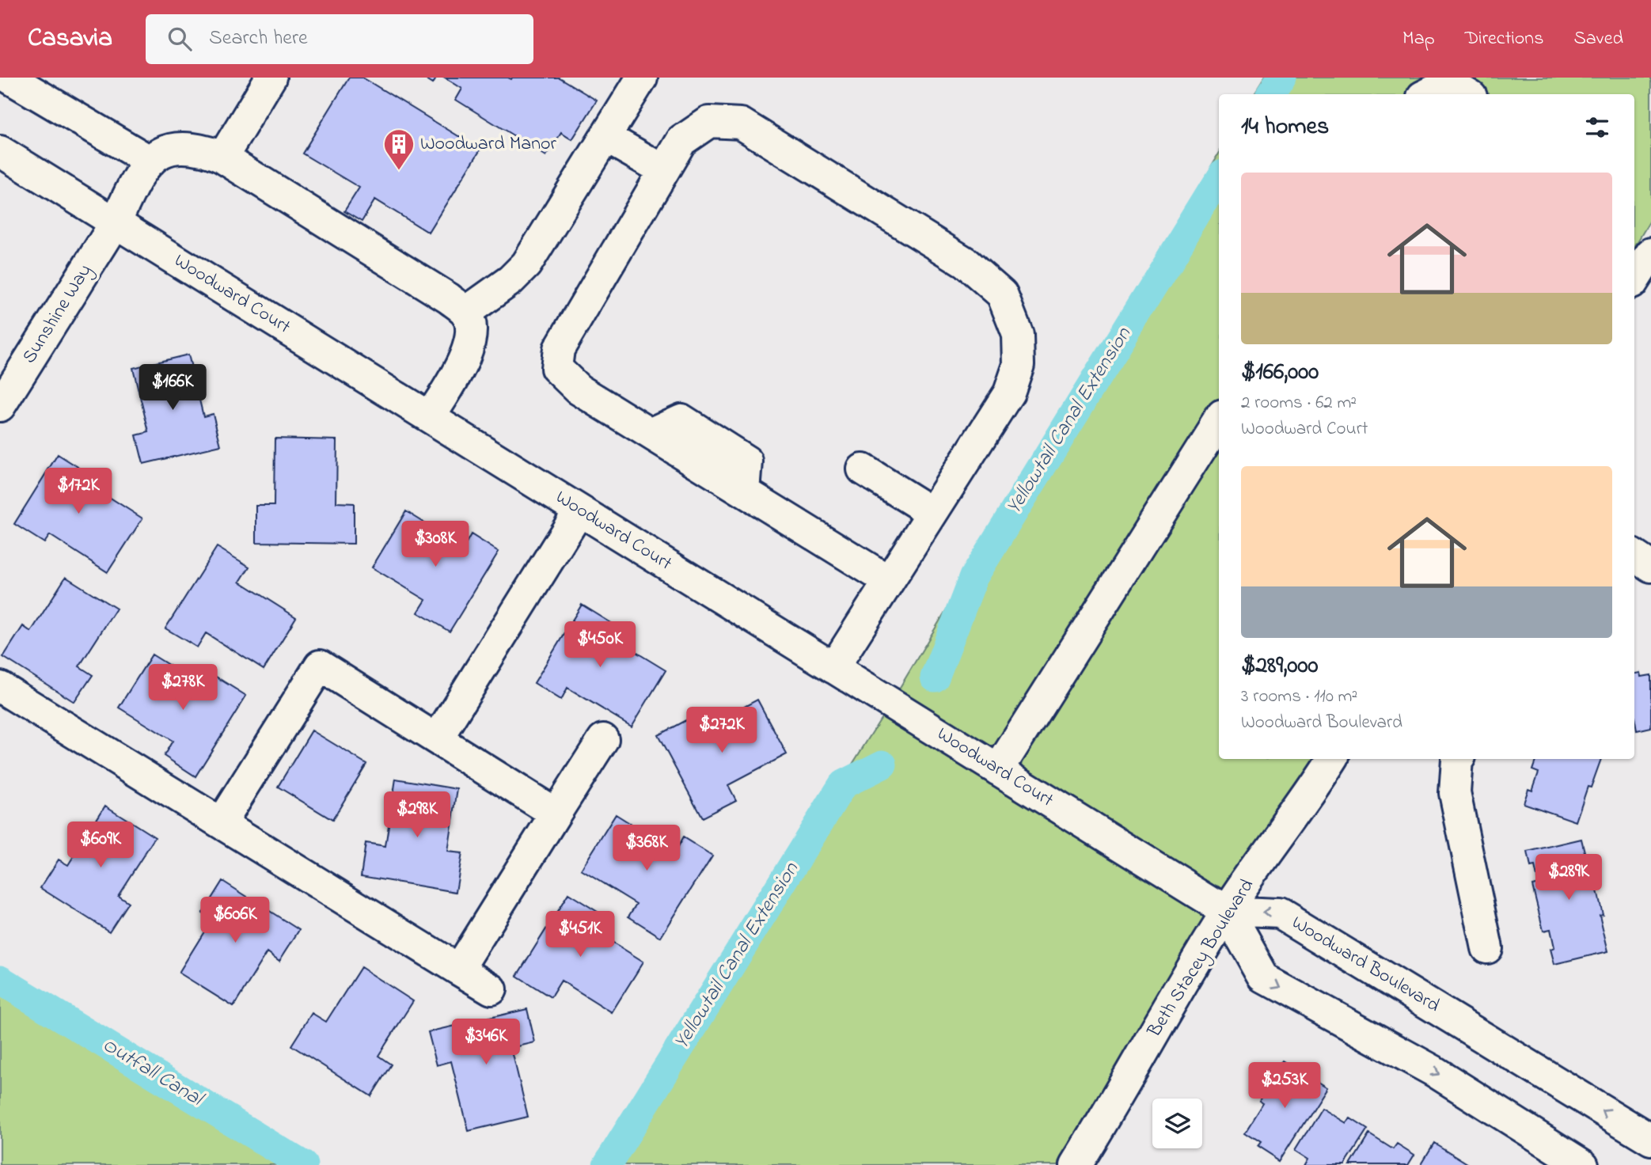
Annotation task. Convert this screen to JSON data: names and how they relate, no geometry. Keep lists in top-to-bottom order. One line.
{"streets":{"street":["Woodward Court","Sunshine Way","Beth Stacey Boulevard","Woodward Boulevard"]},"crossings":[["Woodward Court","Sunshine Way"],["Woodward Court","Beth Stacey Boulevard"],["Woodward Court","Woodward Boulevard"],["Beth Stacey Boulevard","Woodward Boulevard"]],"water":["Yellowtail Canal Extension","Outfall Canal"],"places":{"building":["Woodward Manor"]},"page":{"header":"Casavia","search":"Search here","nav":["Map","Directions","Saved"],"heading":"14 homes","list":[{"name":"$166,000","note":"2 rooms · 62 m² · Woodward Court"},{"name":"$289,000","note":"3 rooms · 110 m² · Woodward Boulevard"}],"price":["$166K","$172K","$308K","$450K","$278K","$272K","$298K","$609K","$368K","$289K","$606K","$451K","$346K","$253K"]}}
